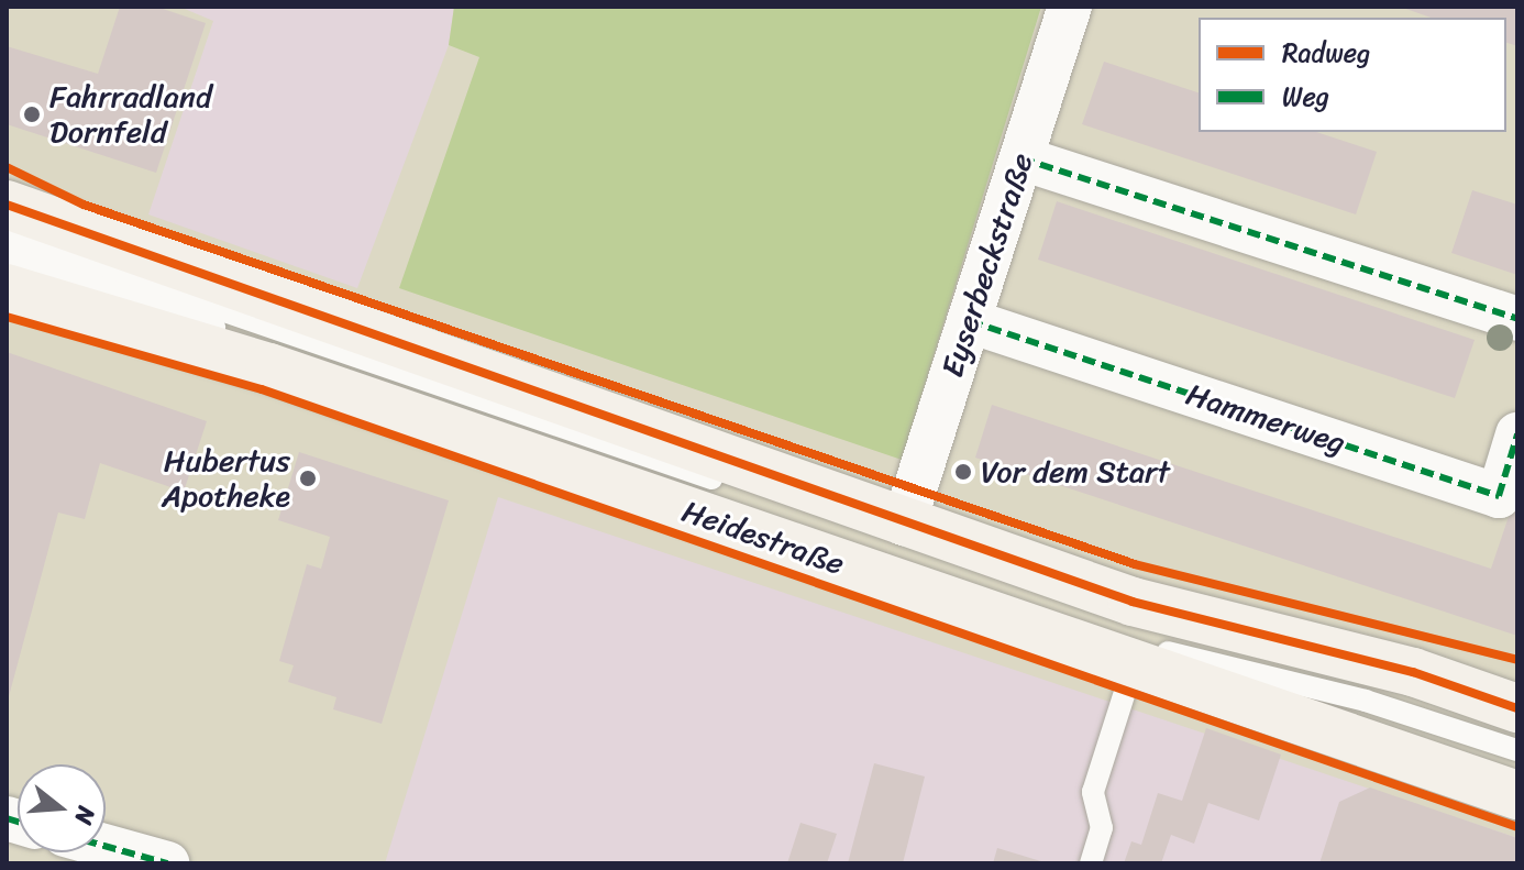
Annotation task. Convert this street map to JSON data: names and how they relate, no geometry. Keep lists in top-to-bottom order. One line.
{"streets":{"main road":["Heidestraße"],"street":["Eyserbeckstraße","Hammerweg"]},"crossings":[["Eyserbeckstraße","Hammerweg"],["Eyserbeckstraße","Heidestraße"]],"places":["Fahrradland Dornfeld","Vor dem Start","Hubertus Apotheke"],"legend":["Radweg","Weg"],"north":"right"}
